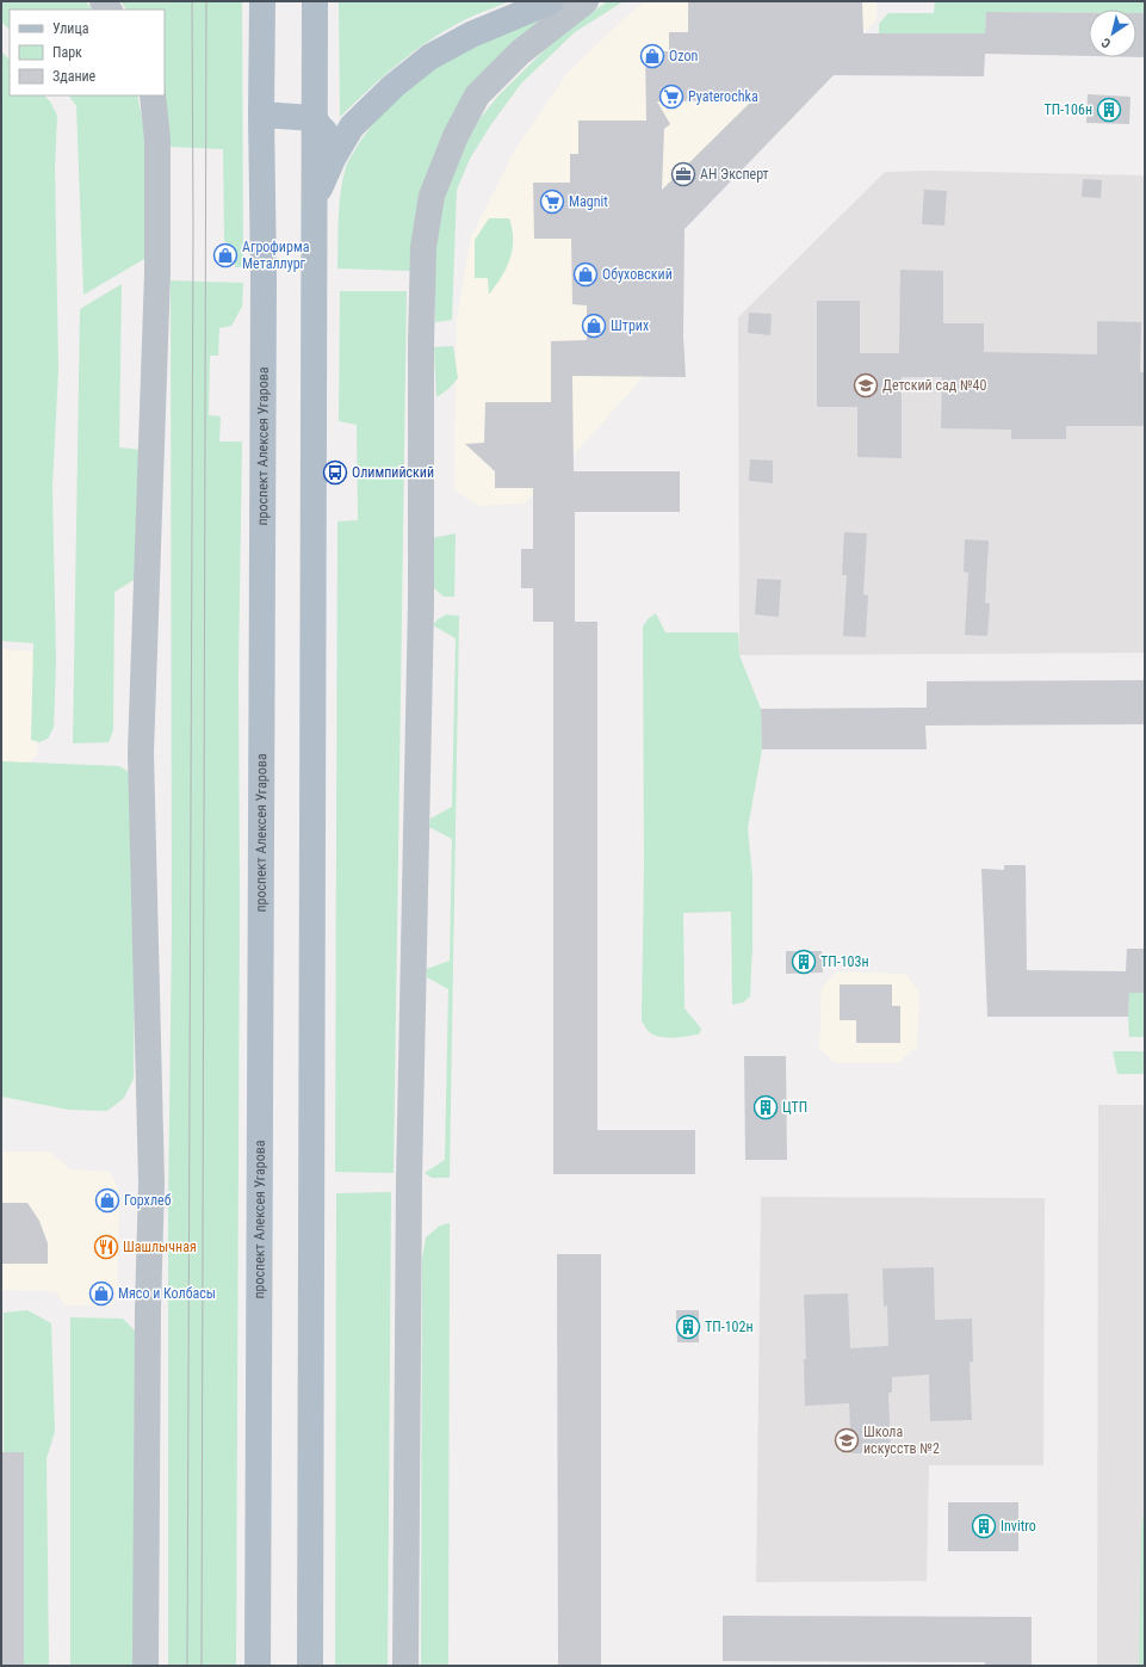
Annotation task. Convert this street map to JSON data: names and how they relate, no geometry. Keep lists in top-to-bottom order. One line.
{"streets":{"main road":["проспект Алексея Угарова"]},"places":{"shop":["Ozon","Агрофирма Металлург","Обуховский","Штрих","Горхлеб","Мясо и Колбасы"],"supermarket":["Pyaterochka","Magnit"],"building":["ТП-106н","ТП-103н","ЦТП","ТП-102н","Invitro"],"office":["АН Эксперт"],"school or university":["Детский сад №40","Школа искусств №2"],"bus stop":["Олимпийский"],"restaurant":["Шашлычная"]},"legend":["Улица","Парк","Здание"],"north":"bottom left"}
